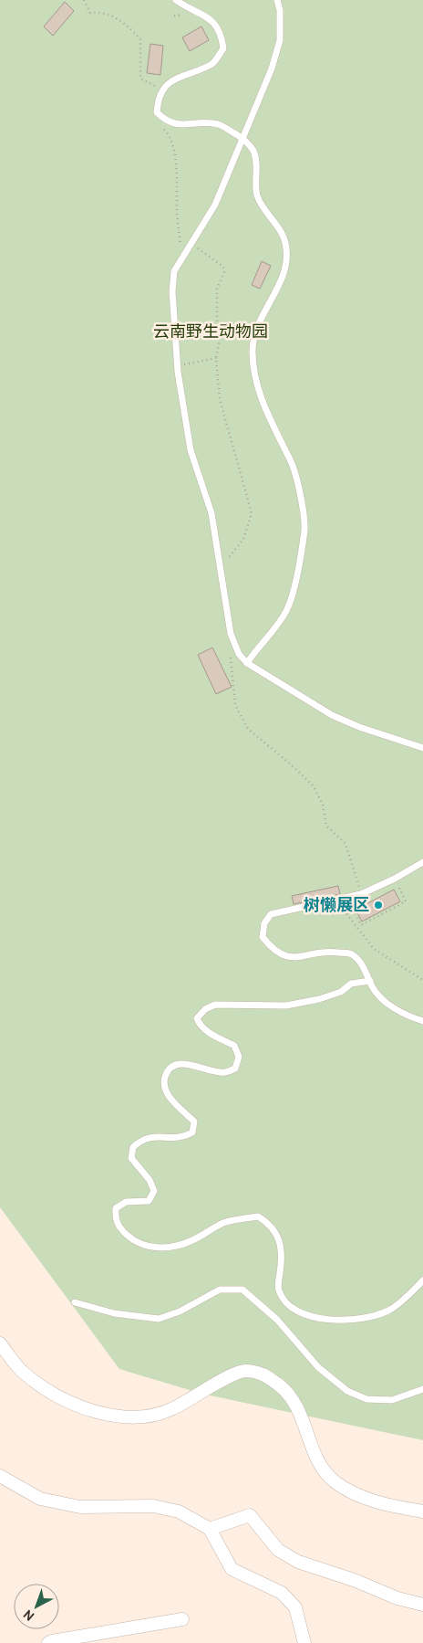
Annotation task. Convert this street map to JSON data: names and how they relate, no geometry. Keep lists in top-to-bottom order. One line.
{"parks":["云南野生动物园"],"places":["树懒展区"],"north":"bottom left"}
